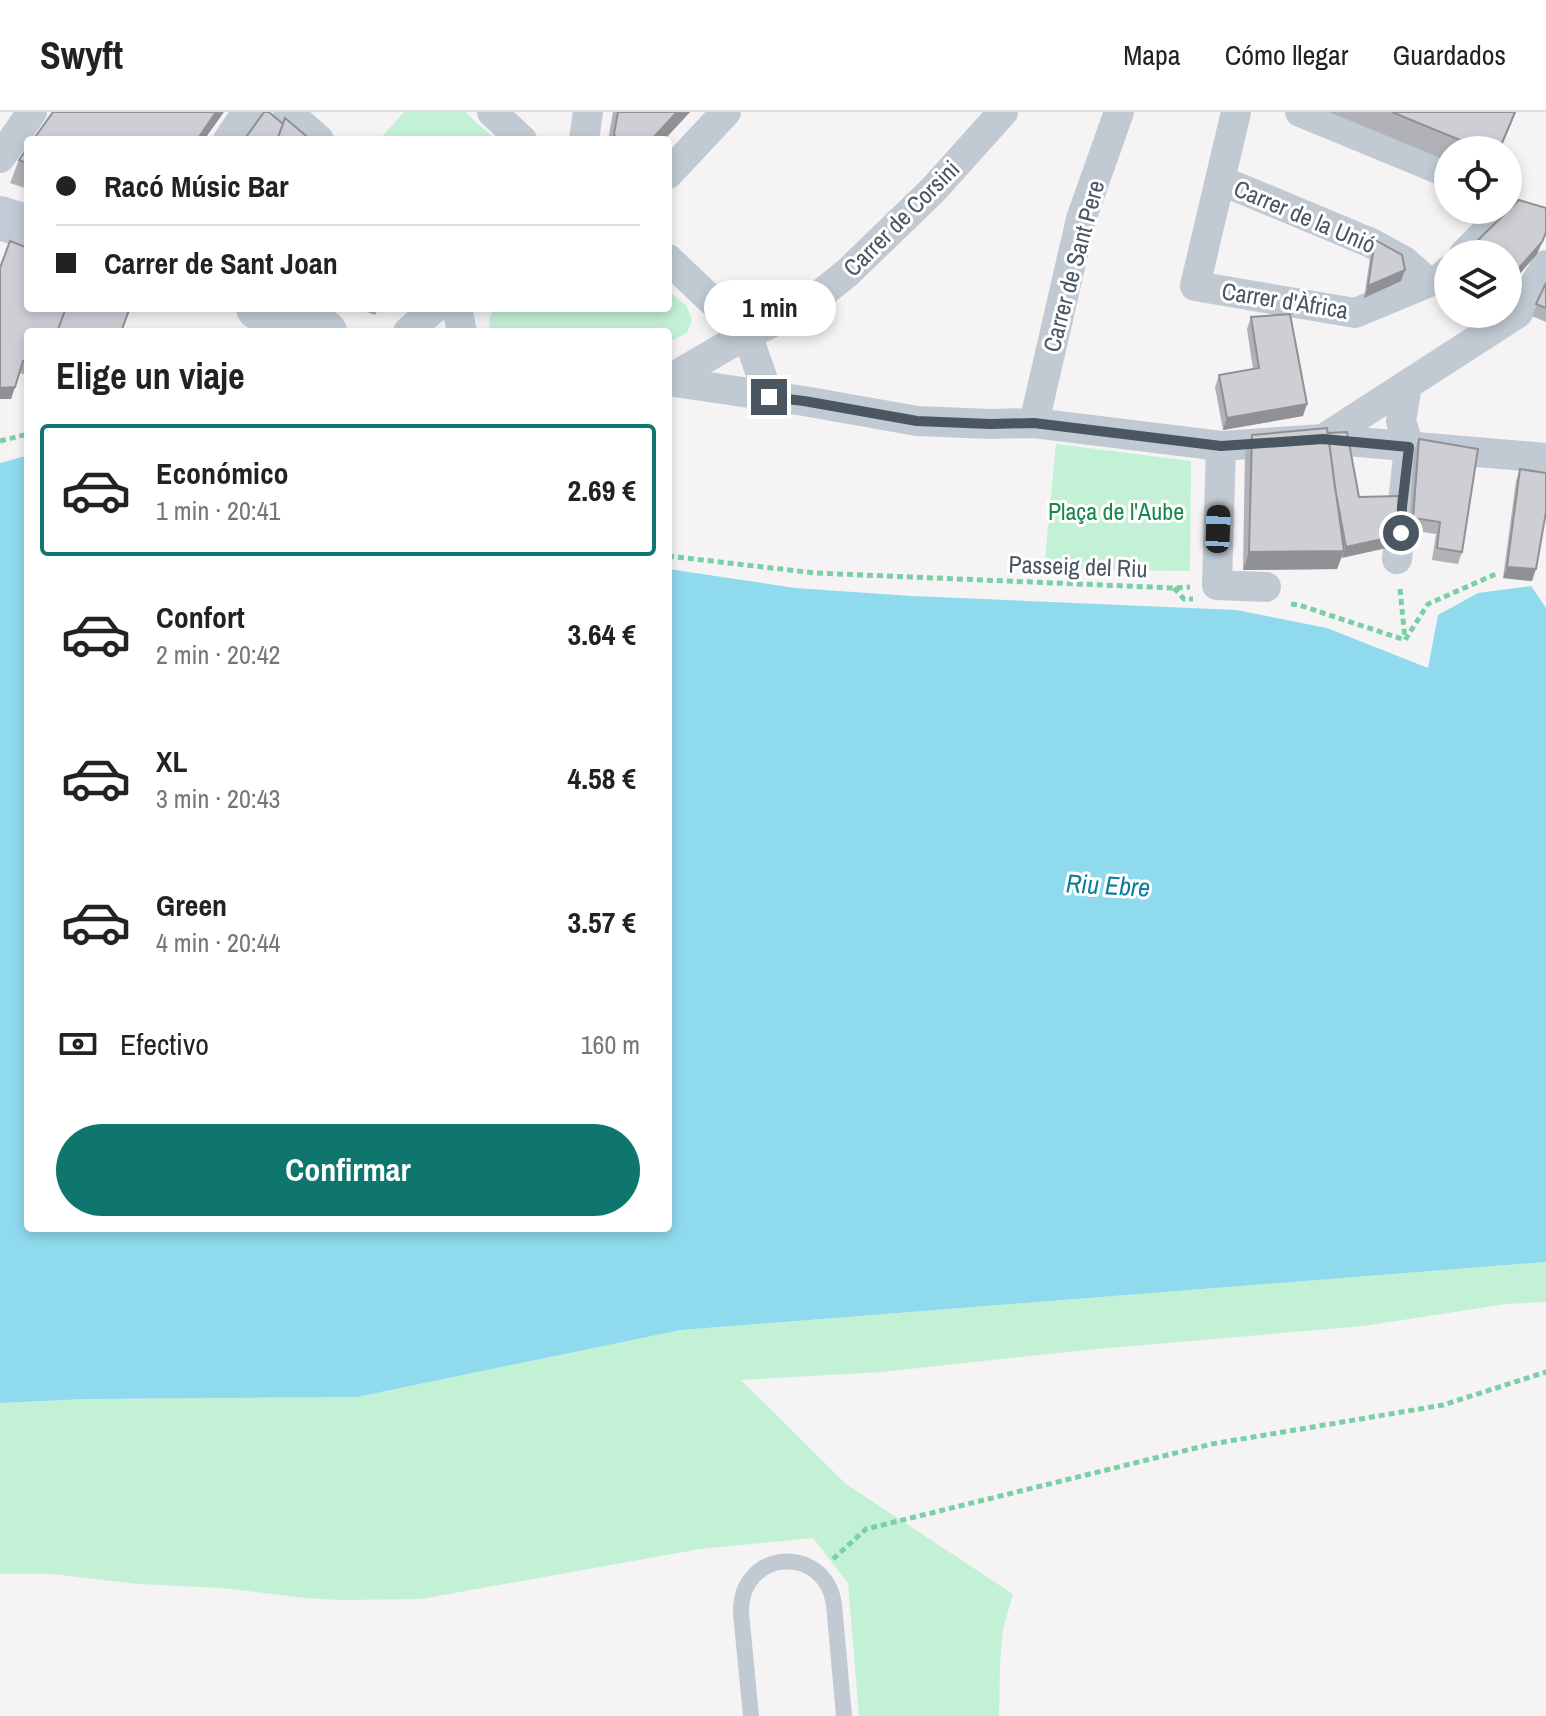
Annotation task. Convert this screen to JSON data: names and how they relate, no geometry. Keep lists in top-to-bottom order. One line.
{"streets":{"street":["Carrer de la Unió","Carrer de Corsini","Carrer de Sant Pere","Carrer d'Àfrica"],"path":["Passeig del Riu"]},"crossings":[["Carrer de la Unió","Carrer d'Àfrica"]],"water":["Riu Ebre"],"parks":["Plaça de l'Aube"],"page":{"header":"Swyft","nav":["Mapa","Cómo llegar","Guardados"],"banner":["Racó Músic Bar","Carrer de Sant Joan"],"bubble":"1 min","heading":"Elige un viaje","list":[{"name":"Económico","note":"1 min · 20:41","value":"2.69 €"},{"name":"Confort","note":"2 min · 20:42","value":"3.64 €"},{"name":"XL","note":"3 min · 20:43","value":"4.58 €"},{"name":"Green","note":"4 min · 20:44","value":"3.57 €"}],"pay":["Efectivo","160 m"],"buttons":"Confirmar"}}
